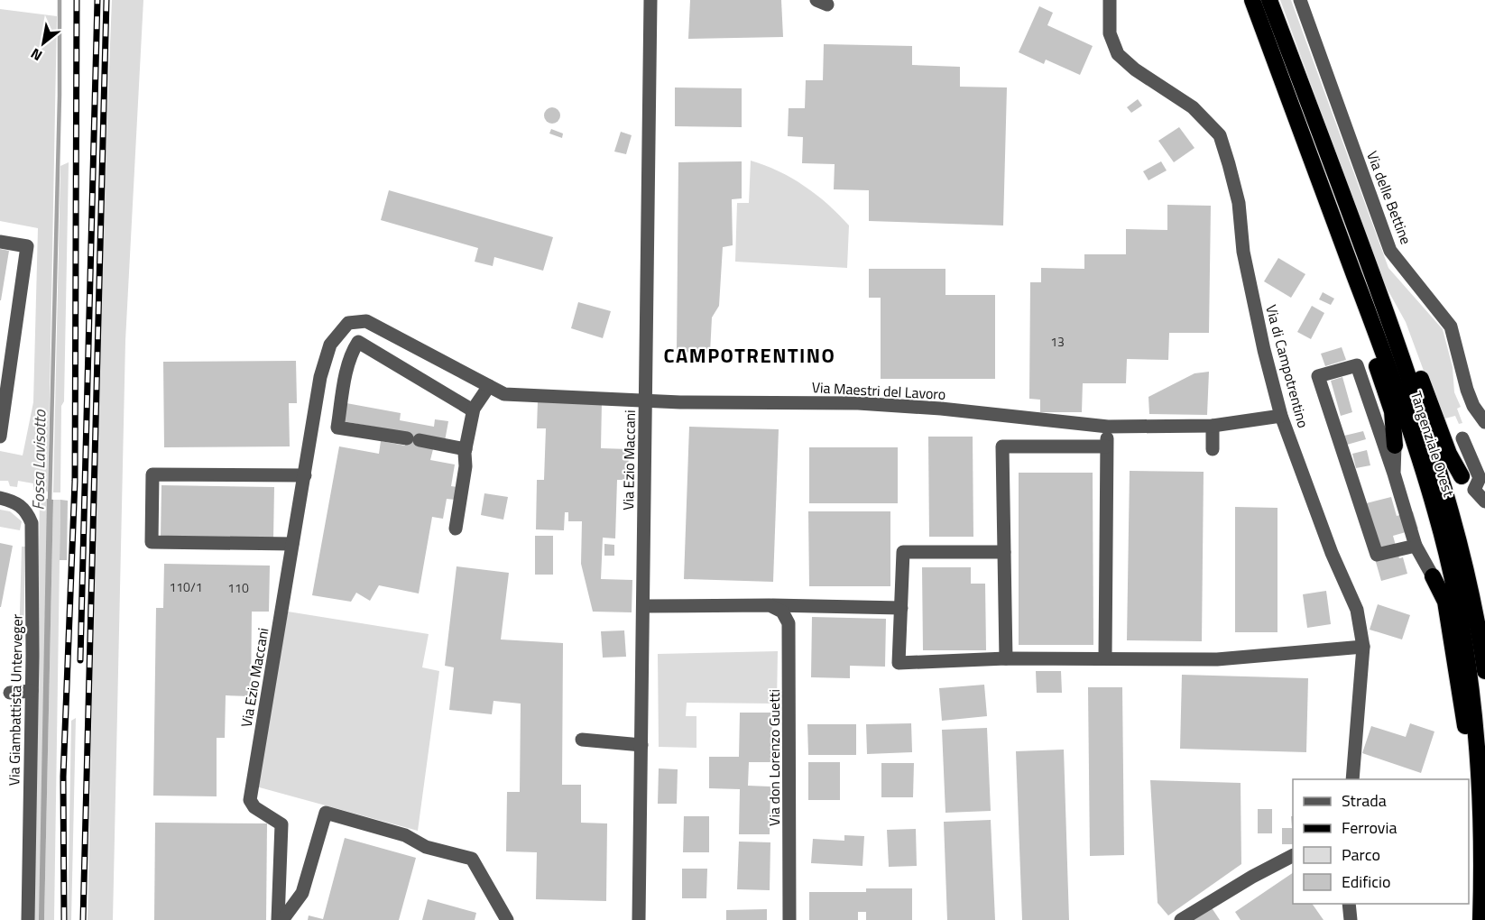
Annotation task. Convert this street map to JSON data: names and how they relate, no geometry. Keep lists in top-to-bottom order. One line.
{"streets":{"highway":["Tangenziale Ovest"],"street":["Via delle Bettine","Via di Campotrentino","Via Maestri del Lavoro","Via Ezio Maccani","Via Giambattista Unterveger","Via don Lorenzo Guetti"]},"crossings":[["Via di Campotrentino","Via Maestri del Lavoro"],["Via Maestri del Lavoro","Via Ezio Maccani"]],"districts":["CAMPOTRENTINO"],"water":["Fossa Lavisotto"],"house_numbers":["13","110/1","110"],"legend":["Strada","Ferrovia","Parco","Edificio"],"north":"bottom left"}
